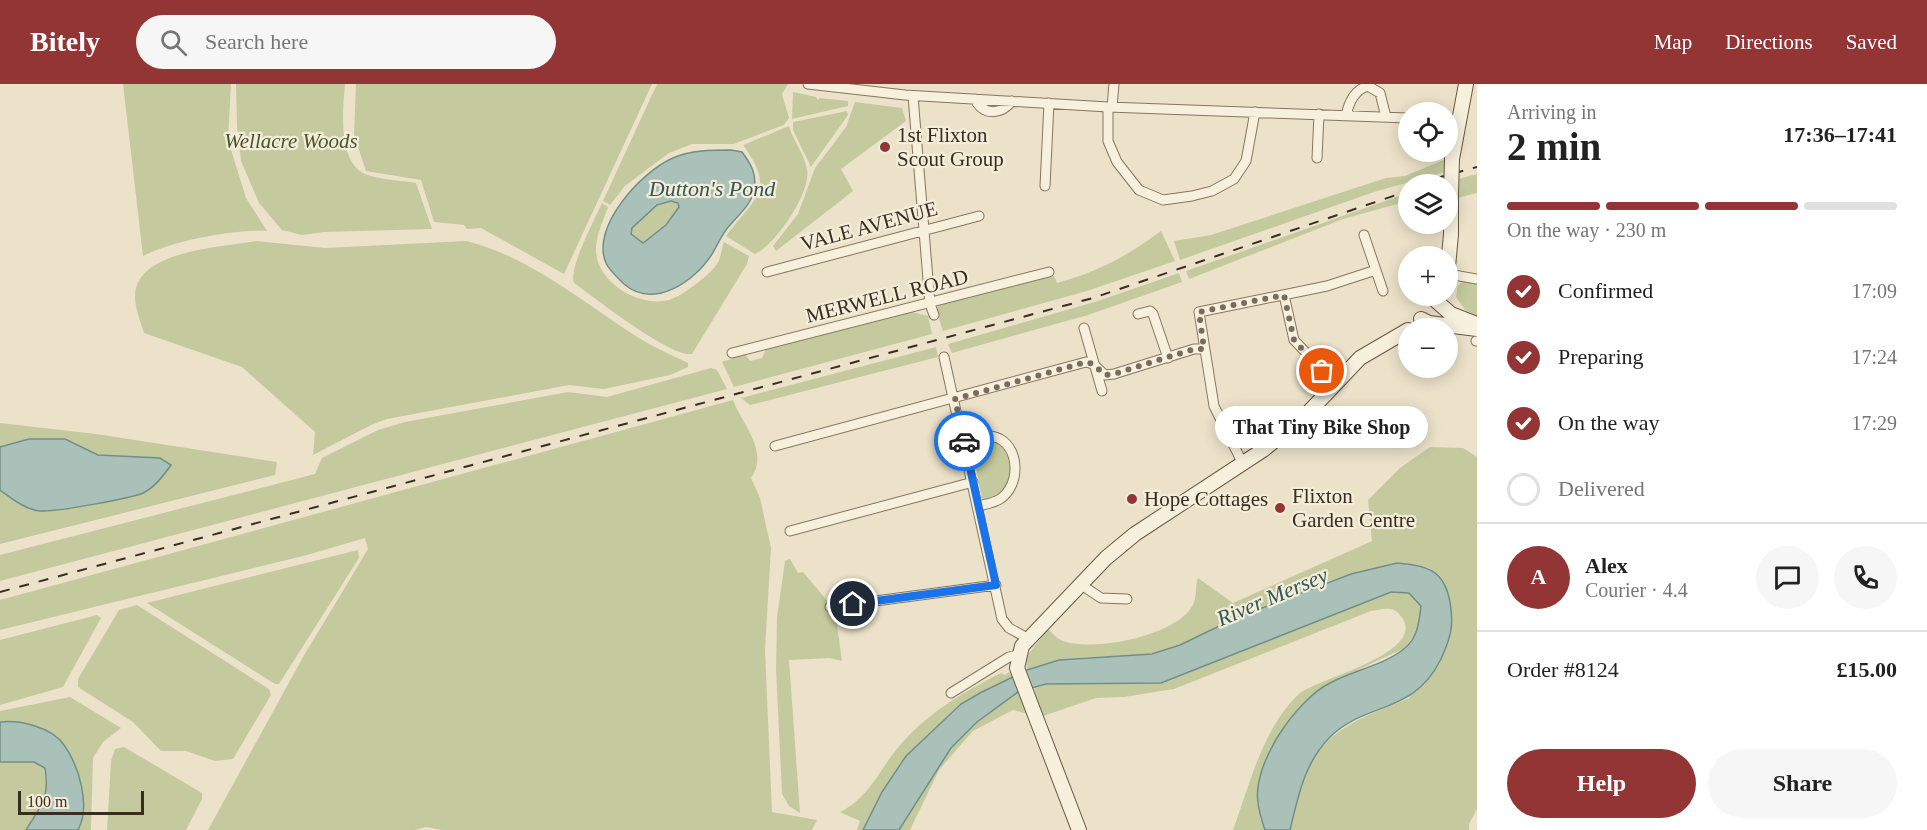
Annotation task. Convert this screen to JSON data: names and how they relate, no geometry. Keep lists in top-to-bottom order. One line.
{"streets":{"street":["VALE AVENUE","MERWELL ROAD"]},"water":["Dutton's Pond","River Mersey"],"parks":["Wellacre Woods"],"places":["1st Flixton Scout Group","That Tiny Bike Shop","Hope Cottages","Flixton Garden Centre"],"scale_bar":"100 m","page":{"header":"Bitely","search":"Search here","nav":["Map","Directions","Saved"],"heading":["2 min","Arriving in","17:36–17:41"],"panel":["Alex","Courier · 4.4","Order #8124","£15.00"],"map_buttons":["+","−"],"bar":"On the way · 230 m","list":[["Confirmed","17:09"],["Preparing","17:24"],["On the way","17:29"],"Delivered"],"bubble":"That Tiny Bike Shop","round":"A","buttons":["Help","Share"],"scale":"100 m"}}
